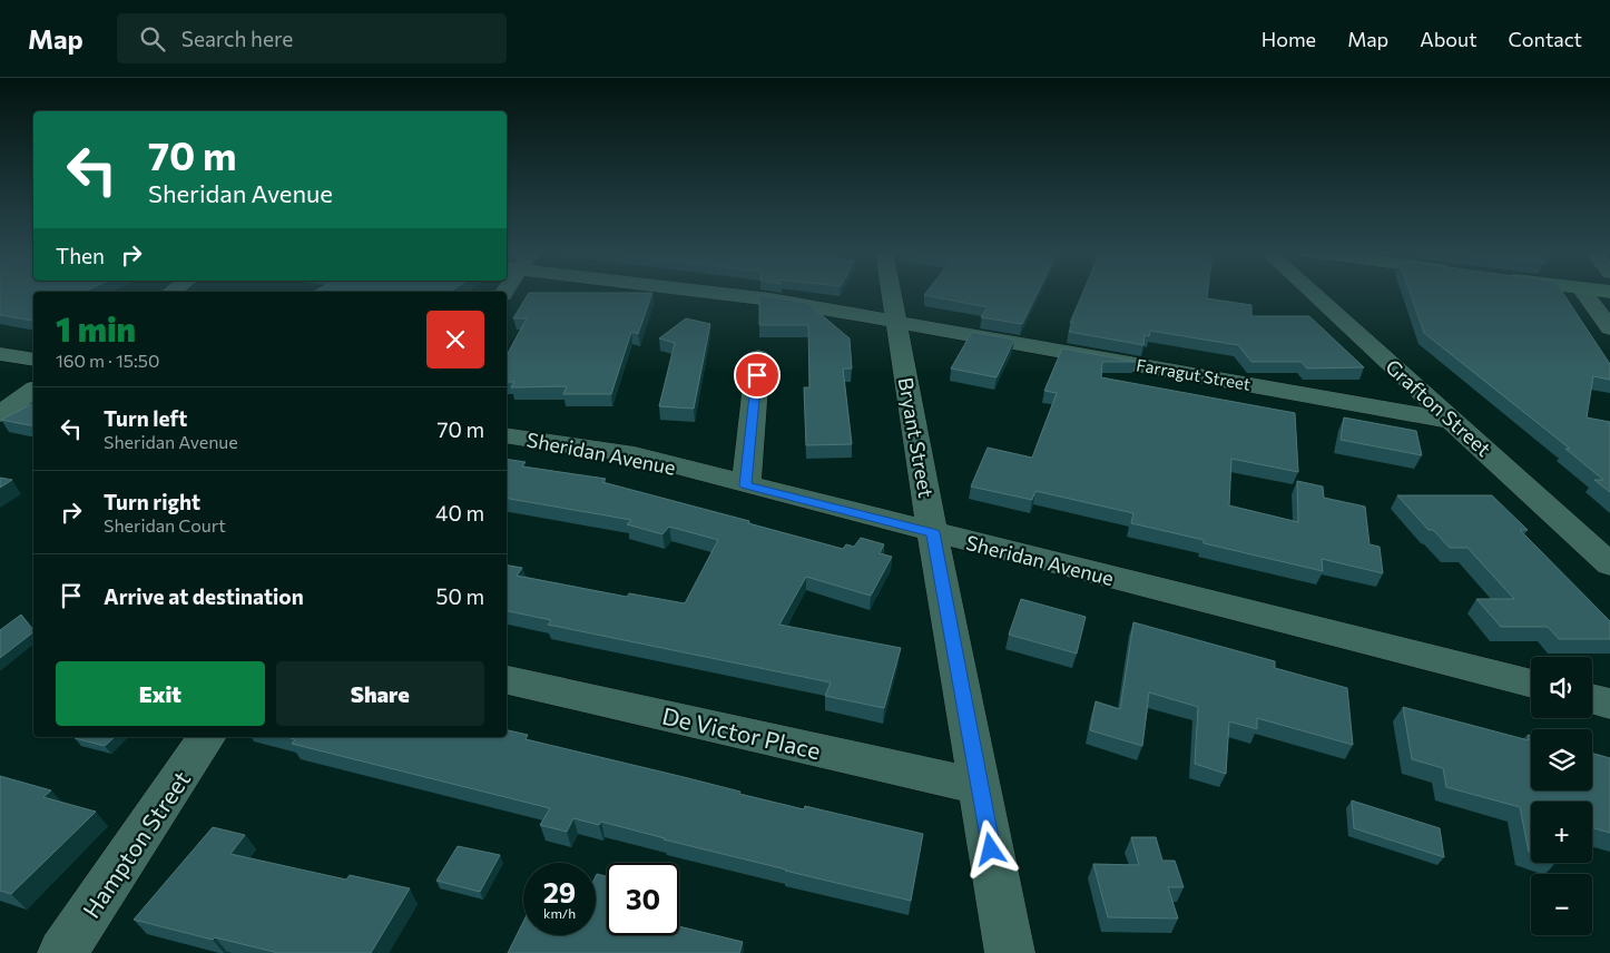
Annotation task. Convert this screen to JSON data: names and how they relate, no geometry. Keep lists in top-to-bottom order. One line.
{"streets":{"street":["Farragut Street","Grafton Street","Bryant Street","Sheridan Avenue","De Victor Place","Hampton Street"]},"crossings":[["Farragut Street","Grafton Street"],["Farragut Street","Bryant Street"],["Bryant Street","Sheridan Avenue"],["Bryant Street","De Victor Place"]],"page":{"header":"Map","search":"Search here","nav":["Home","Map","About","Contact"],"turn":["70 m","Sheridan Avenue"],"then":"Then","heading":["1 min","160 m · 15:50"],"list":[{"name":"Turn left","note":"Sheridan Avenue","value":"70 m"},{"name":"Turn right","note":"Sheridan Court","value":"40 m"},{"name":"Arrive at destination","value":"50 m"}],"buttons":["Exit","Share"],"map_buttons":["+","−"],"speed":"29 km/h","limit":"30"}}
